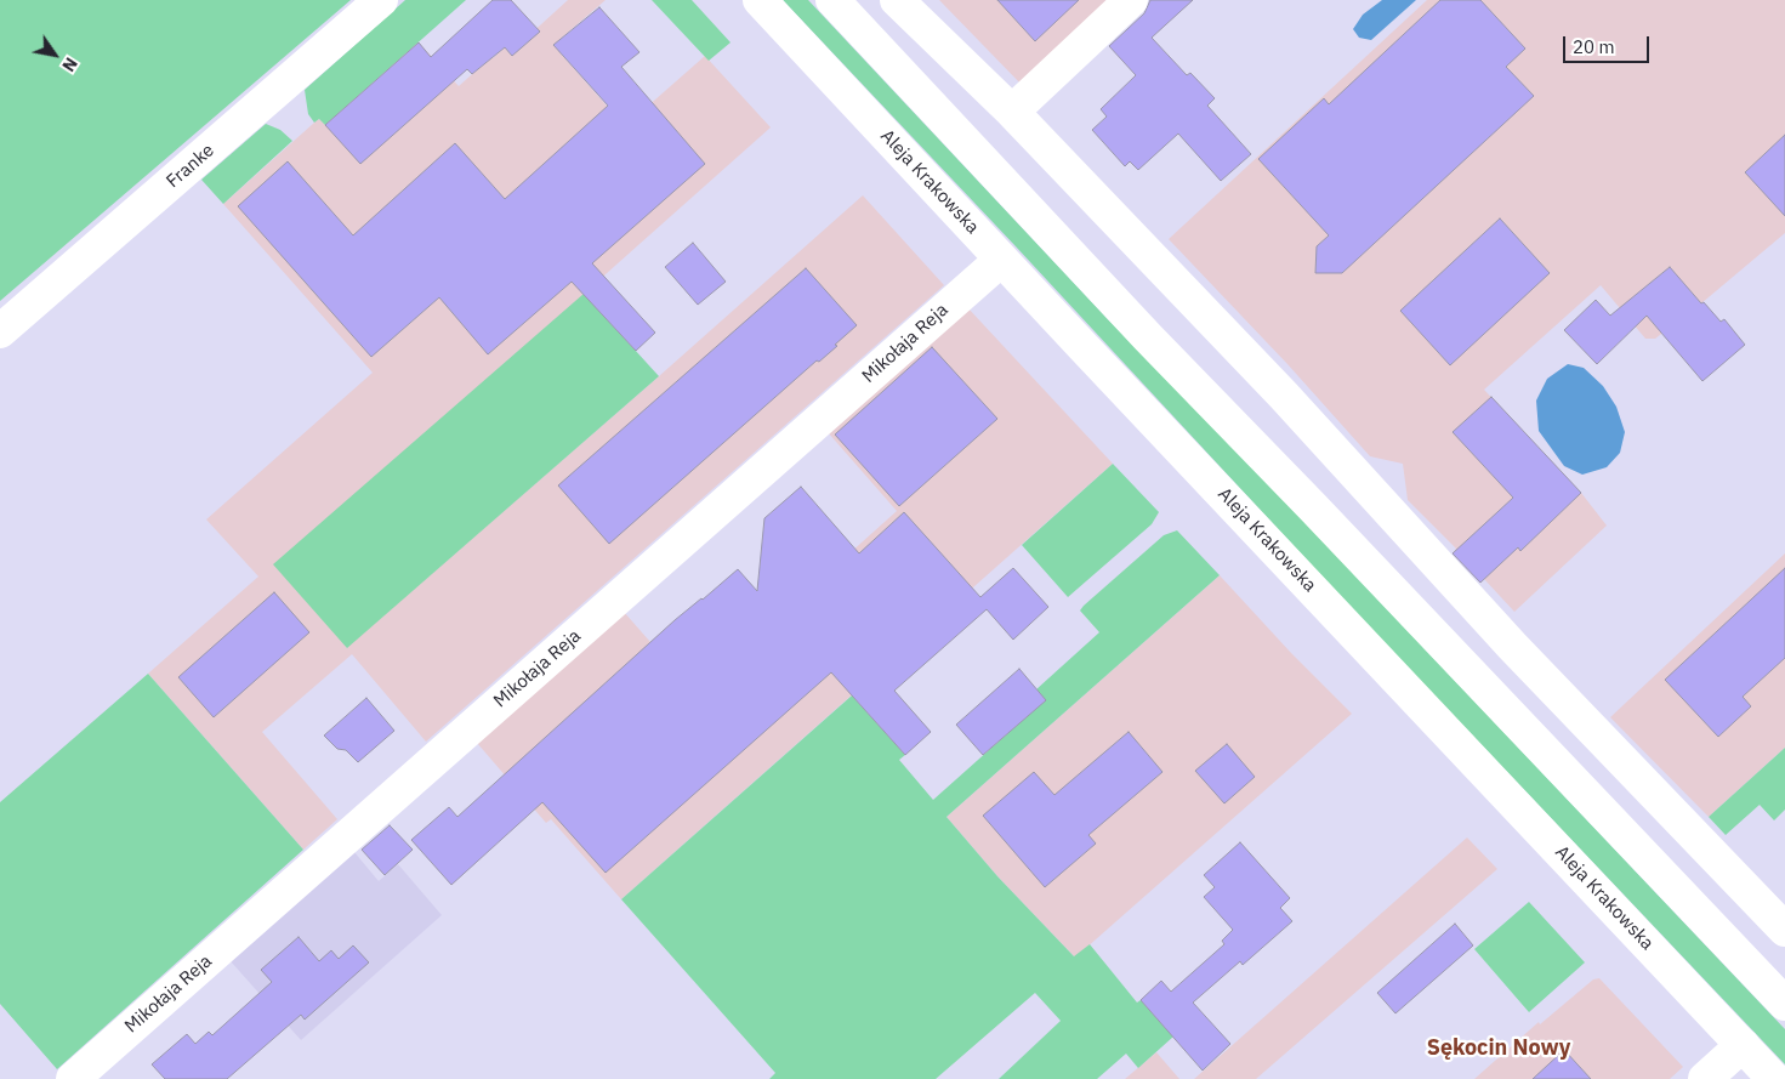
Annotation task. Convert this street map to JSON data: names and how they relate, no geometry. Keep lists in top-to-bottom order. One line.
{"streets":{"street":["Franke","Aleja Krakowska","Mikołaja Reja"]},"crossings":[["Aleja Krakowska","Mikołaja Reja"]],"districts":["Sękocin Nowy"],"scale_bar":"20 m","north":"bottom right"}
